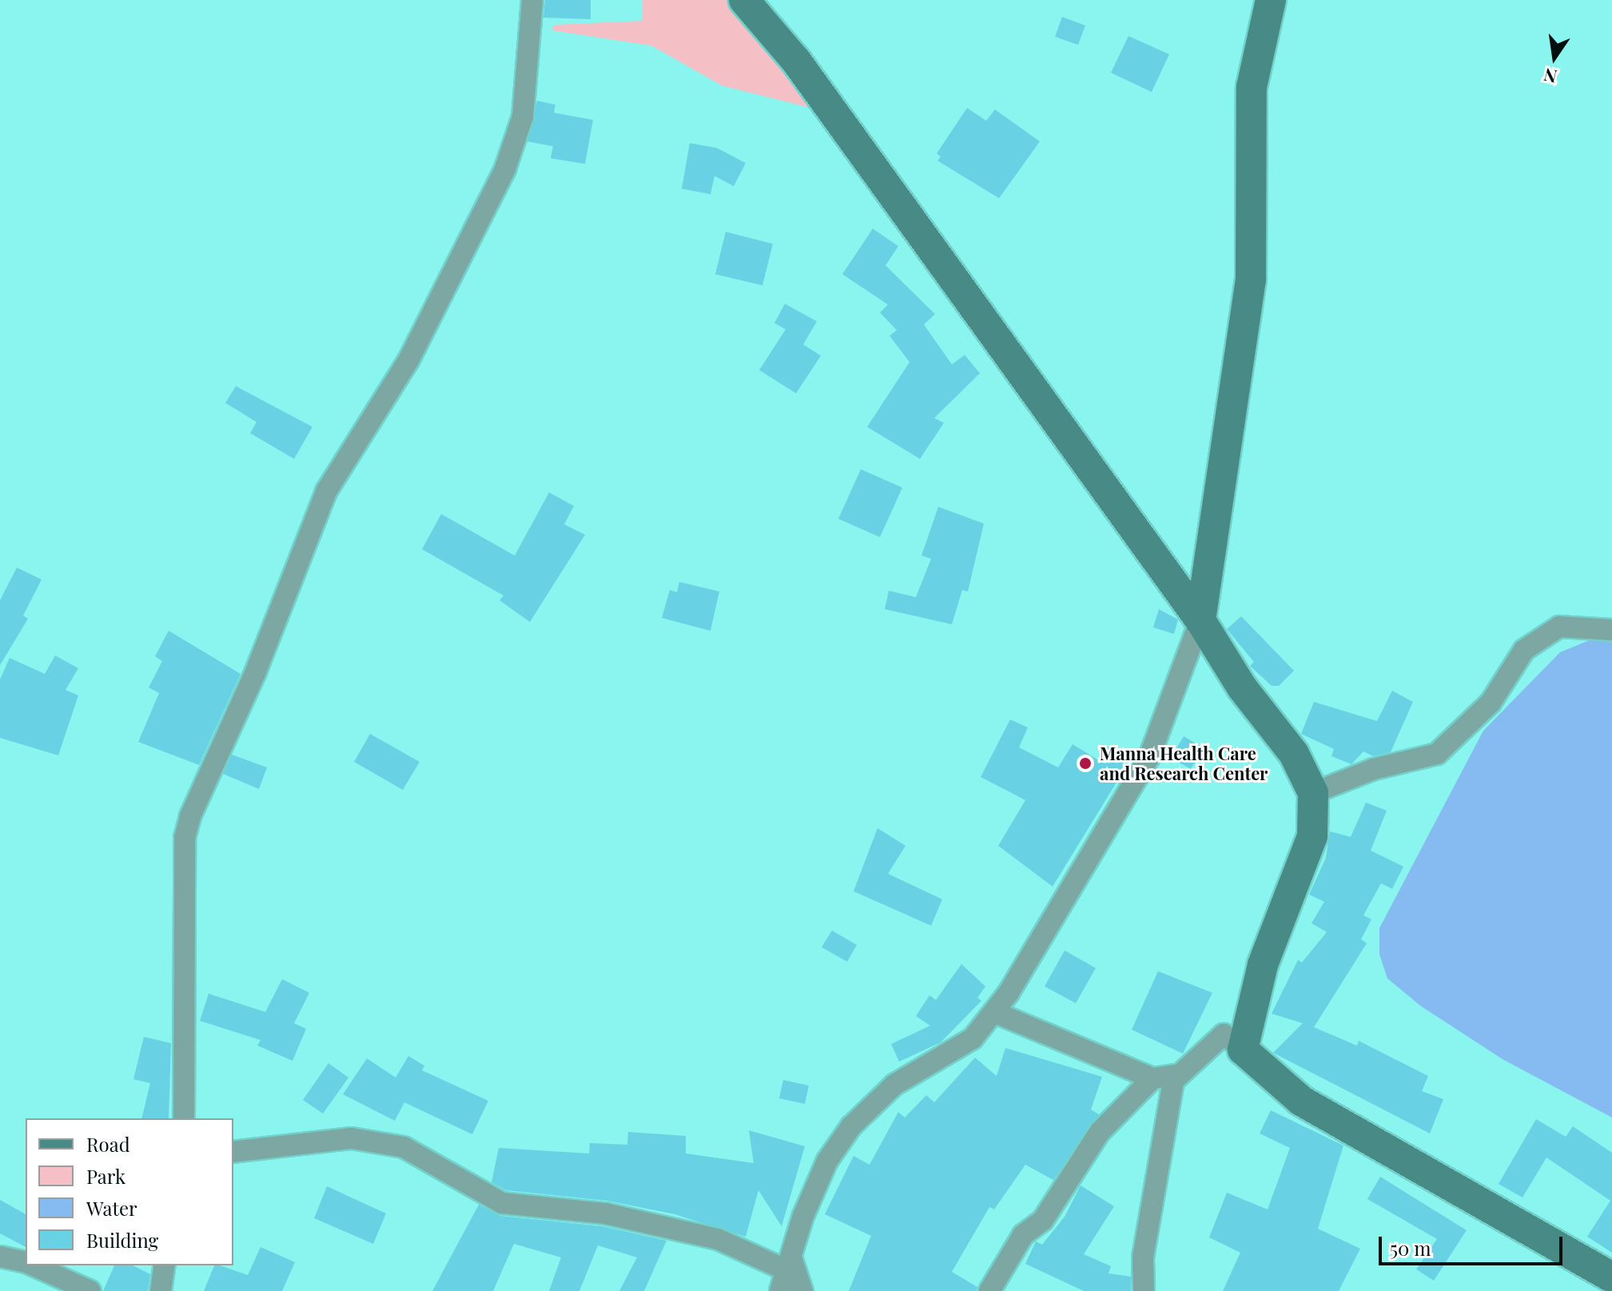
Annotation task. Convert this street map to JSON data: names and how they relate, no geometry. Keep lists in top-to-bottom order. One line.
{"places":["Manna Health Care and Research Center"],"legend":["Road","Park","Water","Building"],"scale_bar":"50 m","north":"bottom"}
